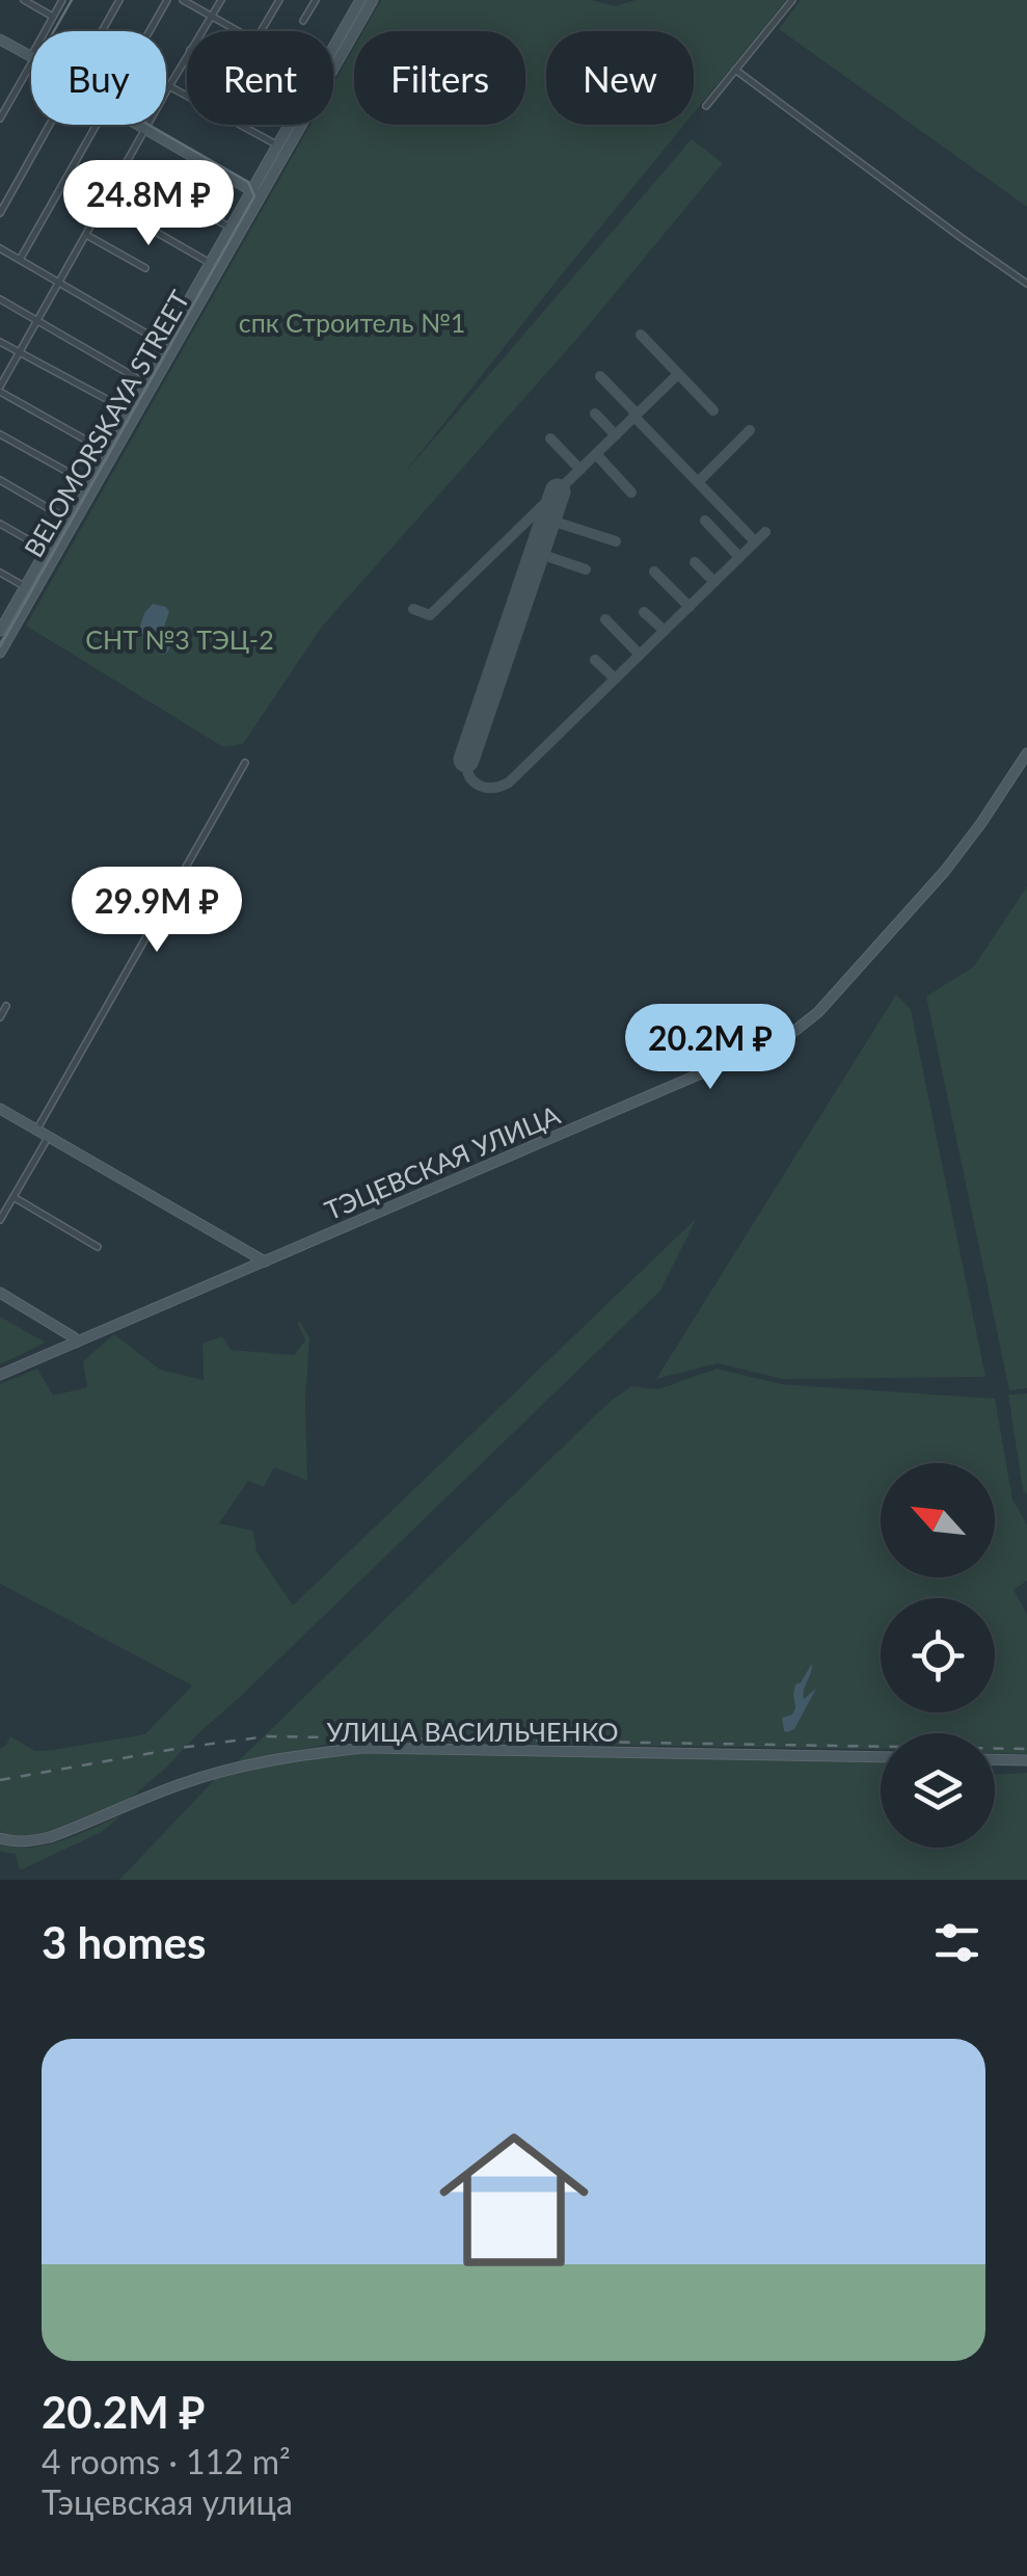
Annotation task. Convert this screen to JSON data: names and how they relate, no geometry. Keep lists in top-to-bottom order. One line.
{"streets":{"main road":["BELOMORSKAYA STREET","ТЭЦЕВСКАЯ УЛИЦА","УЛИЦА ВАСИЛЬЧЕНКО"]},"parks":["спк Строитель №1","СНТ №3 ТЭЦ-2"],"north":"top left","page":{"chip":["Buy","Rent","Filters","New"],"price":["24.8M ₽","29.9M ₽","20.2M ₽"],"heading":"3 homes","list":[{"name":"20.2M ₽","note":"4 rooms · 112 m² · Тэцевская улица"}]}}
